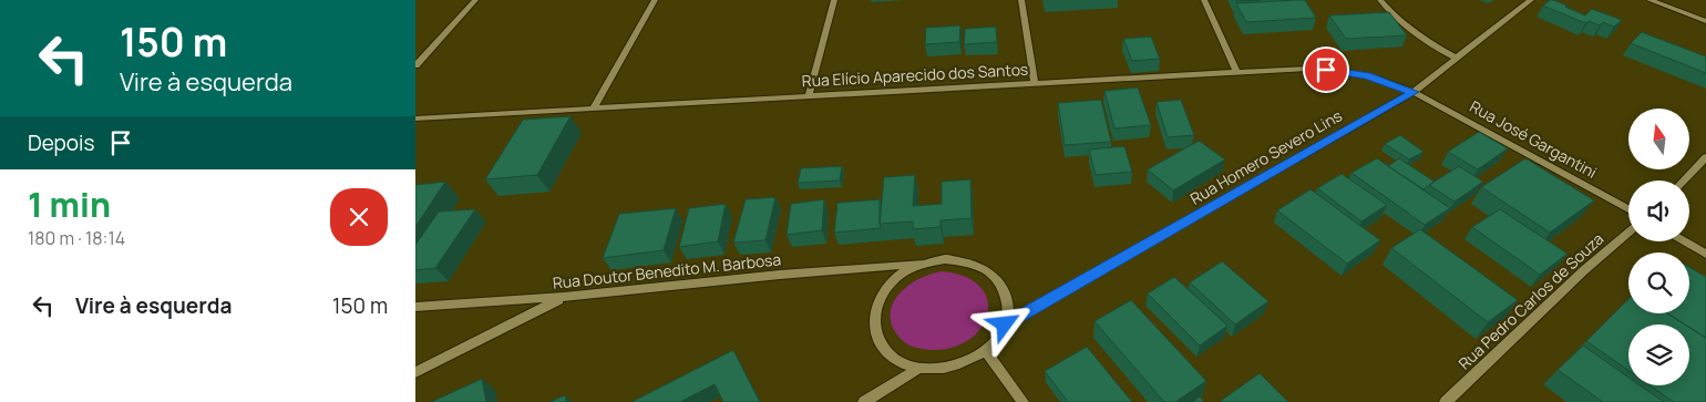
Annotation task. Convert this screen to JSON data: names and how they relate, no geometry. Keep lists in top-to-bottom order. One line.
{"streets":{"street":["Rua Elício Aparecido dos Santos","Rua José Gargantini","Rua Homero Severo Lins","Rua Doutor Benedito M. Barbosa","Rua Pedro Carlos de Souza"]},"crossings":[["Rua Elício Aparecido dos Santos","Rua José Gargantini"],["Rua Elício Aparecido dos Santos","Rua Homero Severo Lins"],["Rua José Gargantini","Rua Homero Severo Lins"],["Rua Homero Severo Lins","Rua Doutor Benedito M. Barbosa"]],"north":"top","page":{"turn":["150 m","Vire à esquerda"],"then":"Depois","heading":["1 min","180 m · 18:14"],"list":[{"name":"Vire à esquerda","value":"150 m"}]}}
